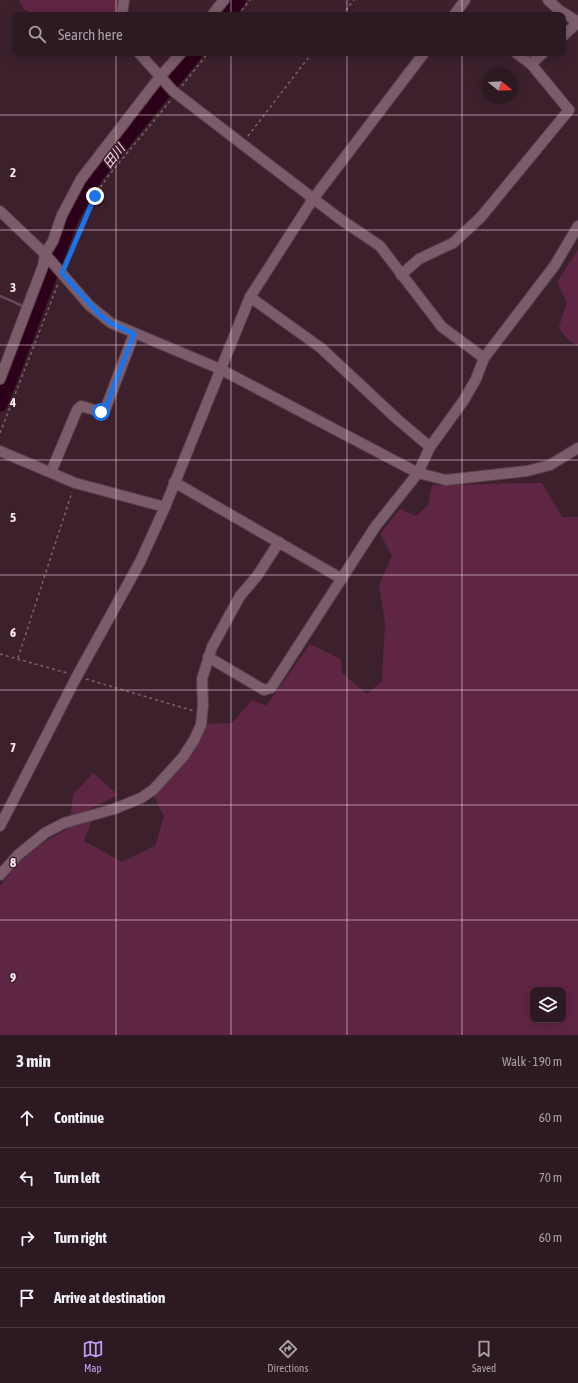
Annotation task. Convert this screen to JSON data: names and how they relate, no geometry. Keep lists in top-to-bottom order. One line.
{"water":["田川"],"north":"right","page":{"search":"Search here","heading":["3 min","Walk · 190 m"],"list":[["Continue","60 m"],["Turn left","70 m"],["Turn right","60 m"],"Arrive at destination"],"nav":["Map","Directions","Saved"]},"grid":{"rows":["2","3","4","5","6","7","8","9"]}}
